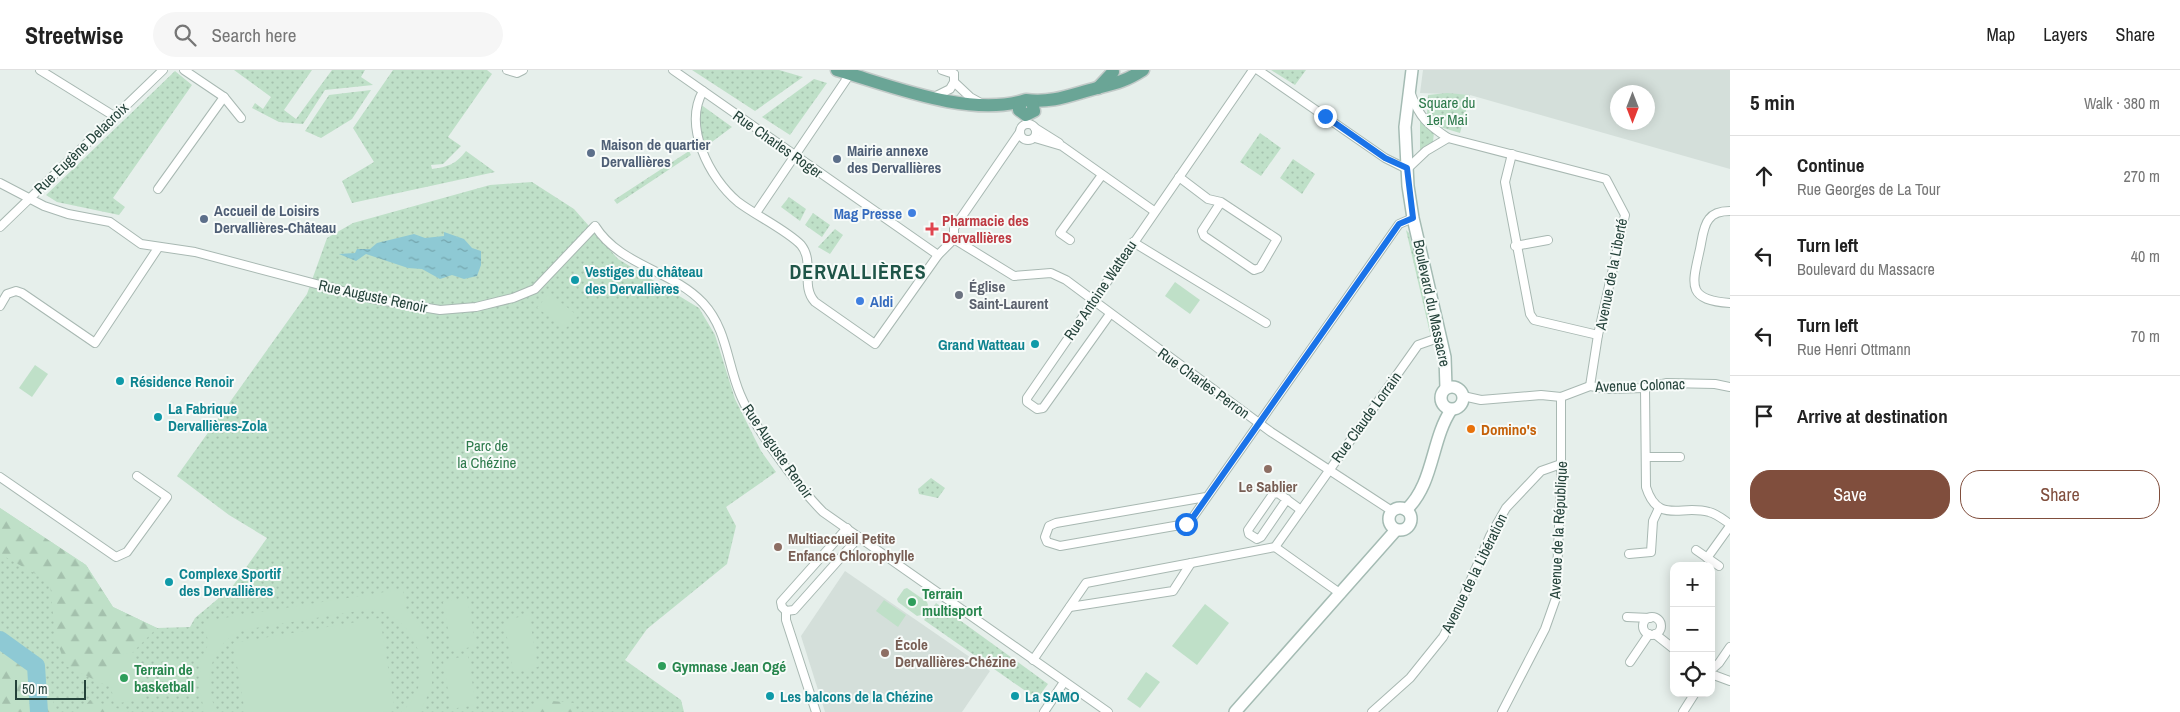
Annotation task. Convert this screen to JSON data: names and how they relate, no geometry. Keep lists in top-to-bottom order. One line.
{"streets":{"main road":["Boulevard du Massacre"],"street":["Rue Charles Roger","Rue Eugène Delacroix","Avenue de la Liberté","Rue Antoine Watteau","Rue Auguste Renoir","Rue Charles Perron","Avenue Colonac","Rue Claude Lorrain","Avenue de la République","Avenue de la Libération"]},"crossings":[["Rue Eugène Delacroix","Rue Auguste Renoir"],["Avenue de la Liberté","Boulevard du Massacre"],["Avenue de la Liberté","Avenue Colonac"],["Rue Antoine Watteau","Rue Charles Perron"],["Boulevard du Massacre","Avenue Colonac"],["Boulevard du Massacre","Rue Claude Lorrain"],["Rue Charles Perron","Rue Claude Lorrain"],["Avenue Colonac","Avenue de la République"],["Avenue de la République","Avenue de la Libération"]],"districts":["DERVALLIÈRES"],"parks":["Square du 1er Mai","Parc de la Chézine"],"places":{"other":["Maison de quartier Dervallières","Mairie annexe des Dervallières","Mag Presse","Accueil de Loisirs Dervallières-Château","Vestiges du château des Dervallières","Église Saint-Laurent","Aldi","Grand Watteau","Résidence Renoir","La Fabrique Dervallières-Zola","Domino's","Le Sablier","Multiaccueil Petite Enfance Chlorophylle","Complexe Sportif des Dervallières","Terrain multisport","École Dervallières-Chézine","Gymnase Jean Ogé","Terrain de basketball","Les balcons de la Chézine","La SAMO"],"health":["Pharmacie des Dervallières"]},"scale_bar":"50 m","north":"bottom","page":{"header":"Streetwise","search":"Search here","nav":["Map","Layers","Share"],"heading":["5 min","Walk · 380 m"],"list":[["Continue","Rue Georges de La Tour","270 m"],["Turn left","Boulevard du Massacre","40 m"],["Turn left","Rue Henri Ottmann","70 m"],"Arrive at destination"],"buttons":["Save","Share"],"map_buttons":["+","−"],"scale":"50 m"}}
